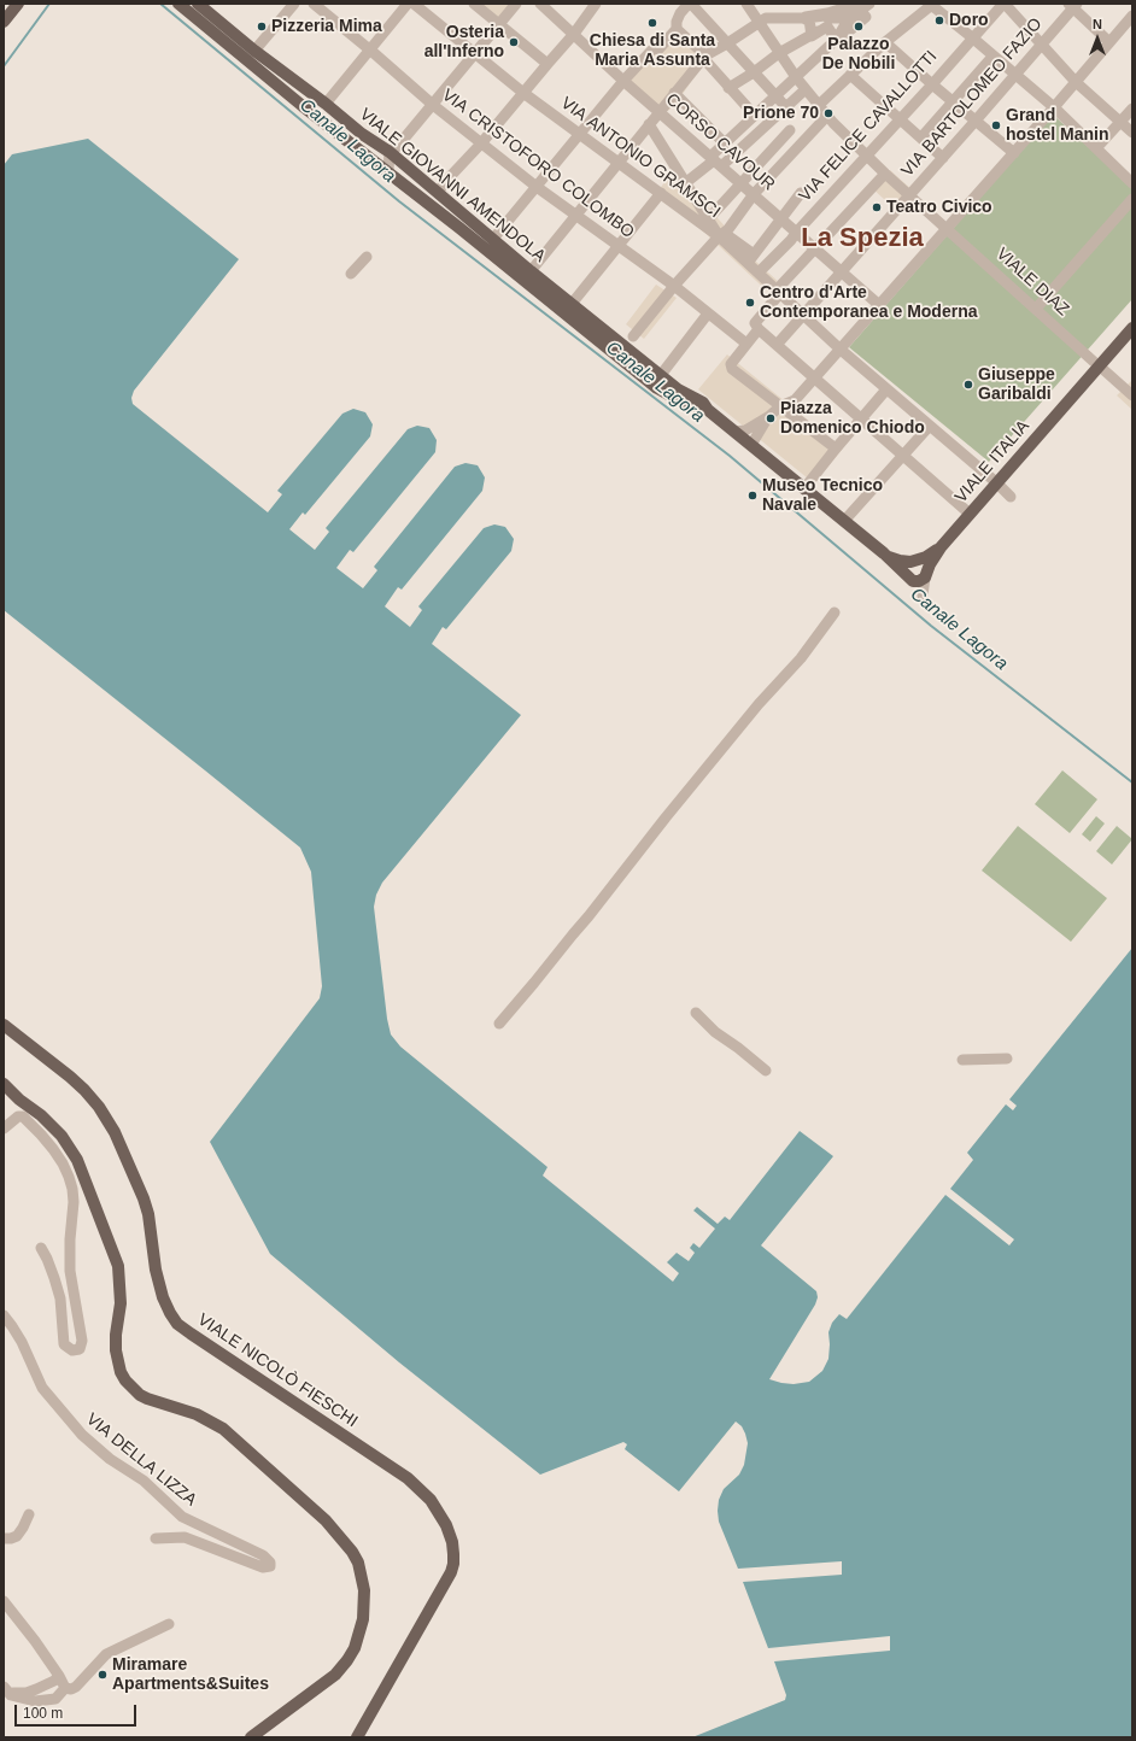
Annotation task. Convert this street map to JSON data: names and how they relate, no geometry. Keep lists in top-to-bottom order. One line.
{"streets":{"main road":["VIALE GIOVANNI AMENDOLA","VIALE ITALIA","VIALE NICOLÒ FIESCHI"],"street":["VIA BARTOLOMEO FAZIO","VIA FELICE CAVALLOTTI","CORSO CAVOUR","VIA ANTONIO GRAMSCI","VIA CRISTOFORO COLOMBO","VIALE DIAZ","VIA DELLA LIZZA"]},"crossings":[["VIA BARTOLOMEO FAZIO","CORSO CAVOUR"],["VIA BARTOLOMEO FAZIO","VIA ANTONIO GRAMSCI"],["VIA BARTOLOMEO FAZIO","VIALE DIAZ"],["VIA FELICE CAVALLOTTI","CORSO CAVOUR"],["VIA FELICE CAVALLOTTI","VIA ANTONIO GRAMSCI"],["VIA FELICE CAVALLOTTI","VIALE DIAZ"],["VIA ANTONIO GRAMSCI","VIALE ITALIA"],["VIALE GIOVANNI AMENDOLA","VIALE ITALIA"],["VIALE DIAZ","VIALE ITALIA"]],"districts":["La Spezia"],"water":["Canale Lagora"],"places":["Doro","Chiesa di Santa Maria Assunta","Pizzeria Mima","Palazzo De Nobili","Osteria all'Inferno","Prione 70","Grand hostel Manin","Teatro Civico","Centro d'Arte Contemporanea e Moderna","Giuseppe Garibaldi","Piazza Domenico Chiodo","Museo Tecnico Navale","Miramare Apartments&Suites"],"scale_bar":"100 m","north":"top"}
